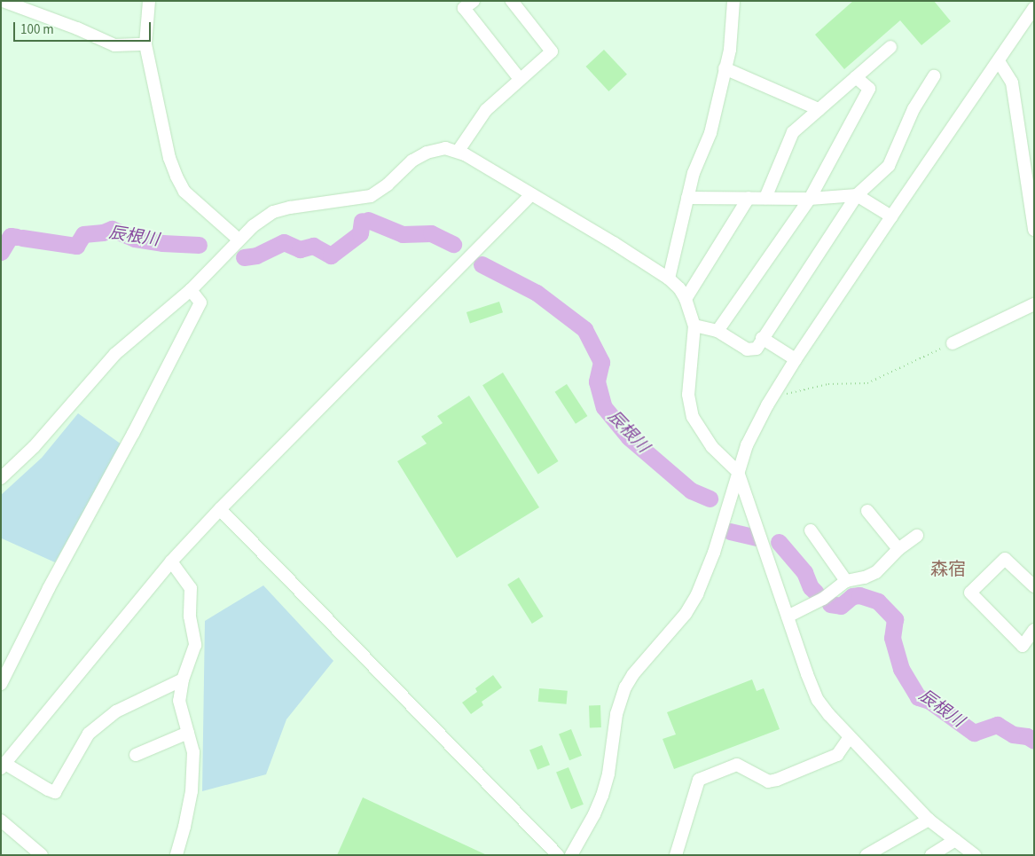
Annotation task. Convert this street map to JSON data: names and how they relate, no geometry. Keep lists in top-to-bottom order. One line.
{"districts":["森宿"],"water":["辰根川"],"scale_bar":"100 m"}
